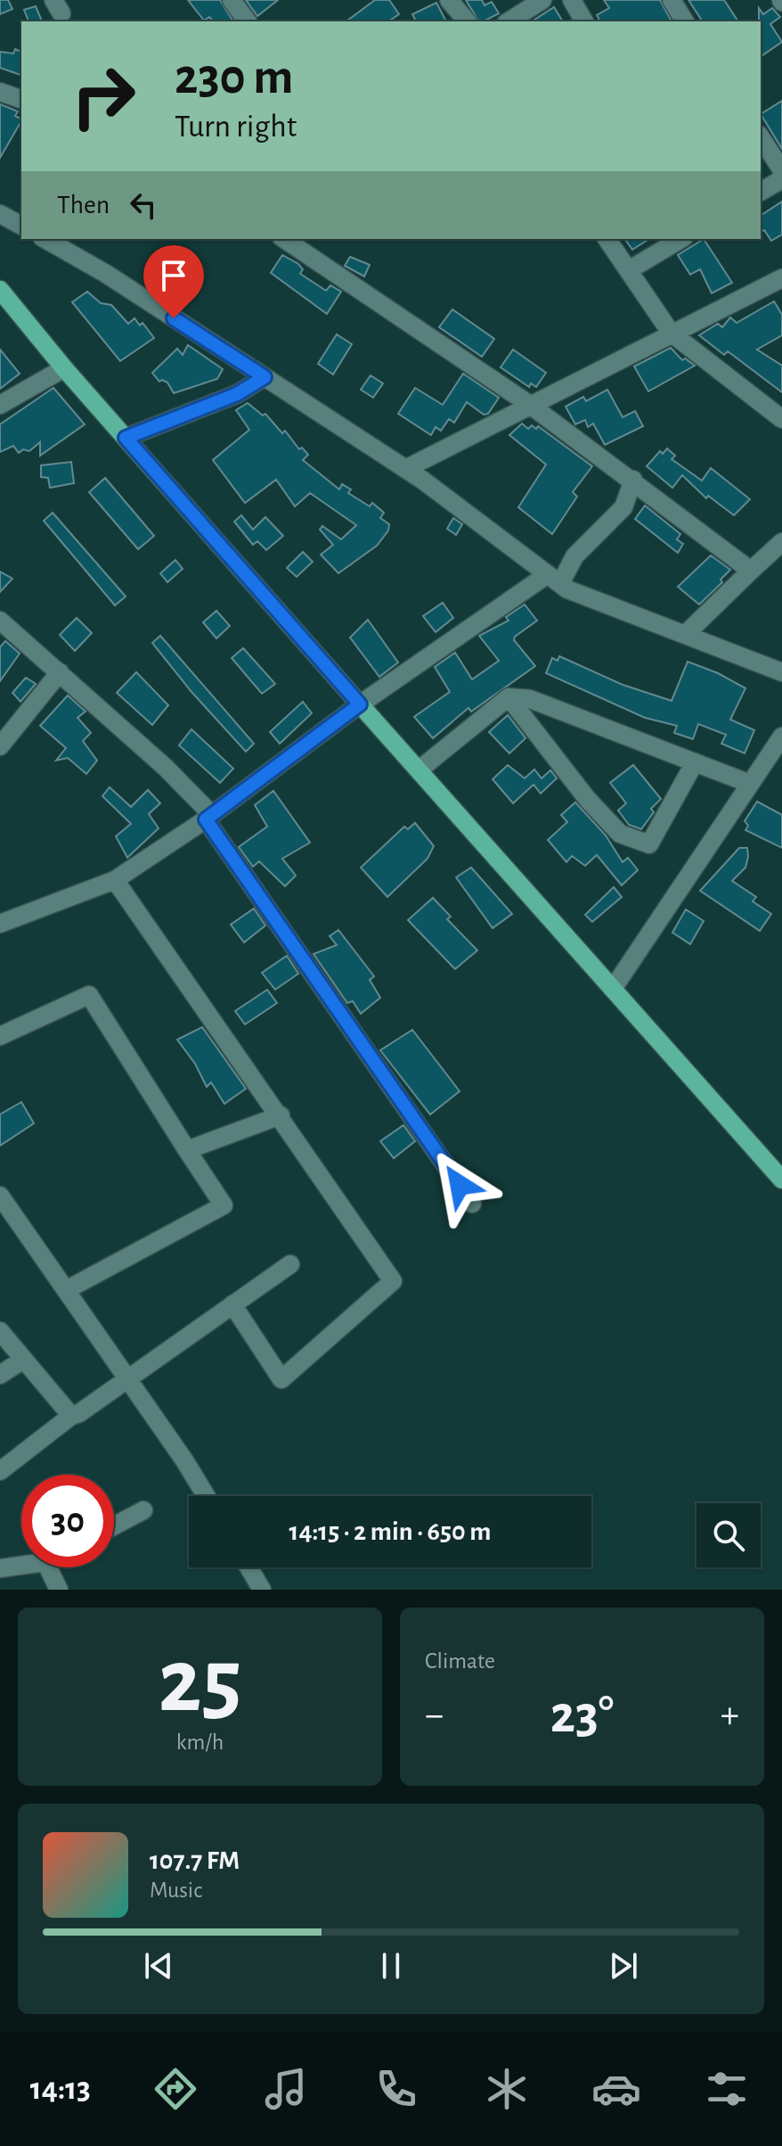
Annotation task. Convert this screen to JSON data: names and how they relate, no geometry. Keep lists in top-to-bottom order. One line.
{"page":{"turn":["230 m","Turn right"],"then":"Then","limit":"30","trip":"14:15 · 2 min · 650 m","tile":[["25","km/h"],"Climate"],"heat":["−","23°","+"],"song":["107.7 FM","Music"],"tabs":"14:13"}}
